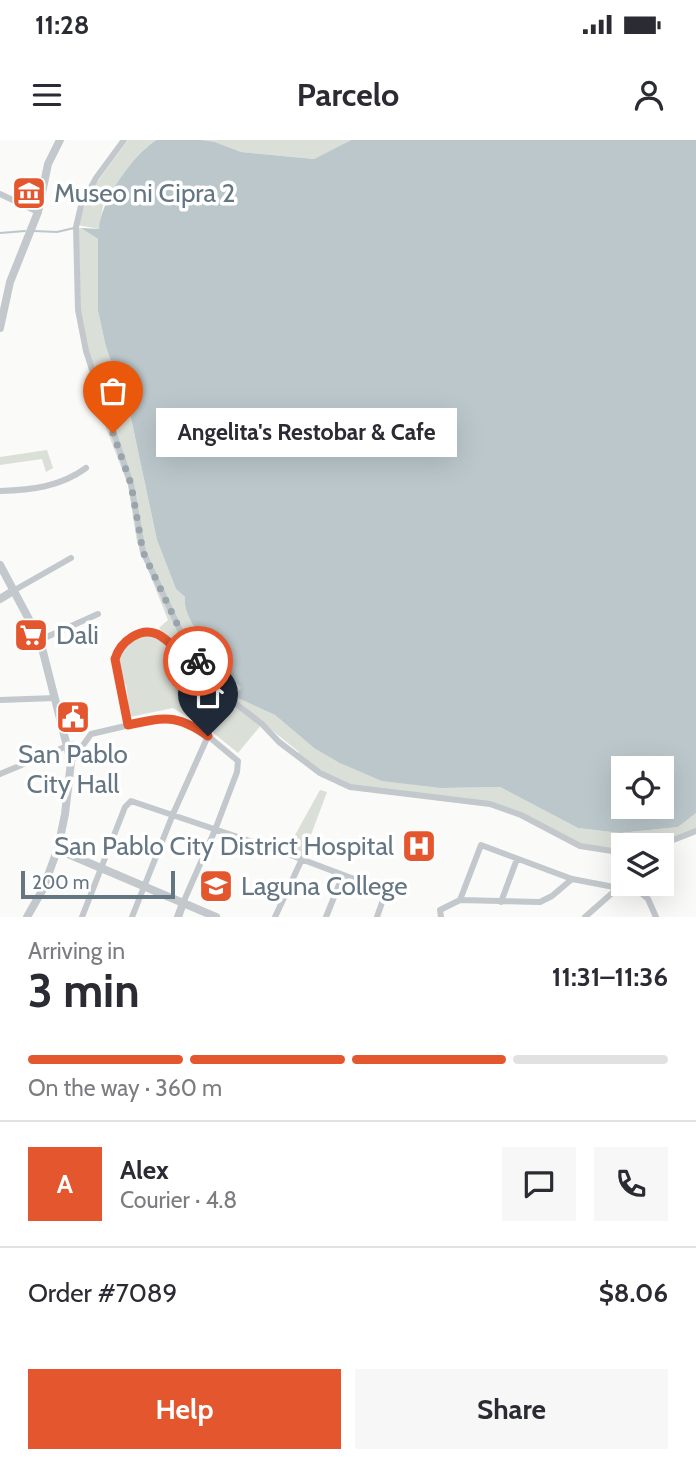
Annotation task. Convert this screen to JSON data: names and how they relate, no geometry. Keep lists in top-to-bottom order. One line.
{"places":{"museum":["Museo ni Cipra 2"],"other":["Angelita's Restobar & Cafe"],"supermarket":["Dali"],"public building":["San Pablo City Hall"],"hospital":["San Pablo City District Hospital"],"school or university":["Laguna College"]},"scale_bar":"200 m","page":{"status":"11:28","header":"Parcelo","bubble":"Angelita's Restobar & Cafe","scale":"200 m","heading":["3 min","Arriving in","11:31–11:36"],"panel":["Alex","Courier · 4.8","Order #7089","$8.06"],"bar":"On the way · 360 m","round":"A","buttons":["Help","Share"]}}
